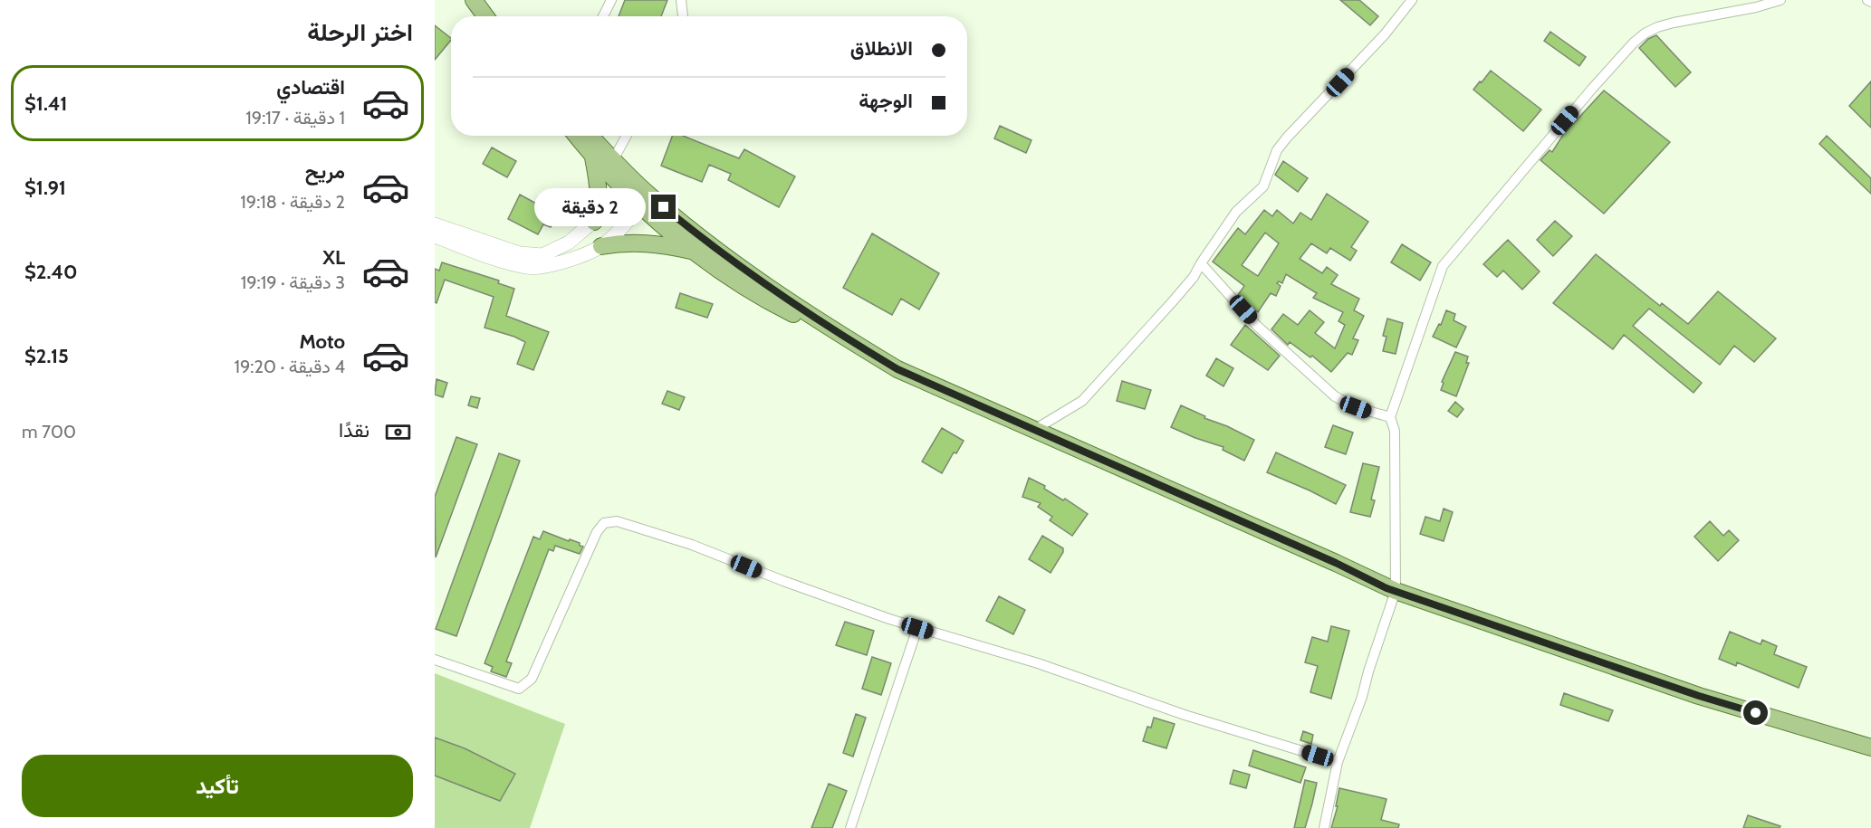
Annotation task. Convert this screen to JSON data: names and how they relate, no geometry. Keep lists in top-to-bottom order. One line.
{"page":{"heading":"اختر الرحلة","banner":["الانطلاق","الوجهة"],"list":[{"name":"اقتصادي","note":"1 دقيقة · 19:17","value":"$1.41"},{"name":"مريح","note":"2 دقيقة · 19:18","value":"$1.91"},{"name":"XL","note":"3 دقيقة · 19:19","value":"$2.40"},{"name":"Moto","note":"4 دقيقة · 19:20","value":"$2.15"}],"bubble":"2 دقيقة","pay":["نقدًا","700 m"],"buttons":"تأكيد"}}
